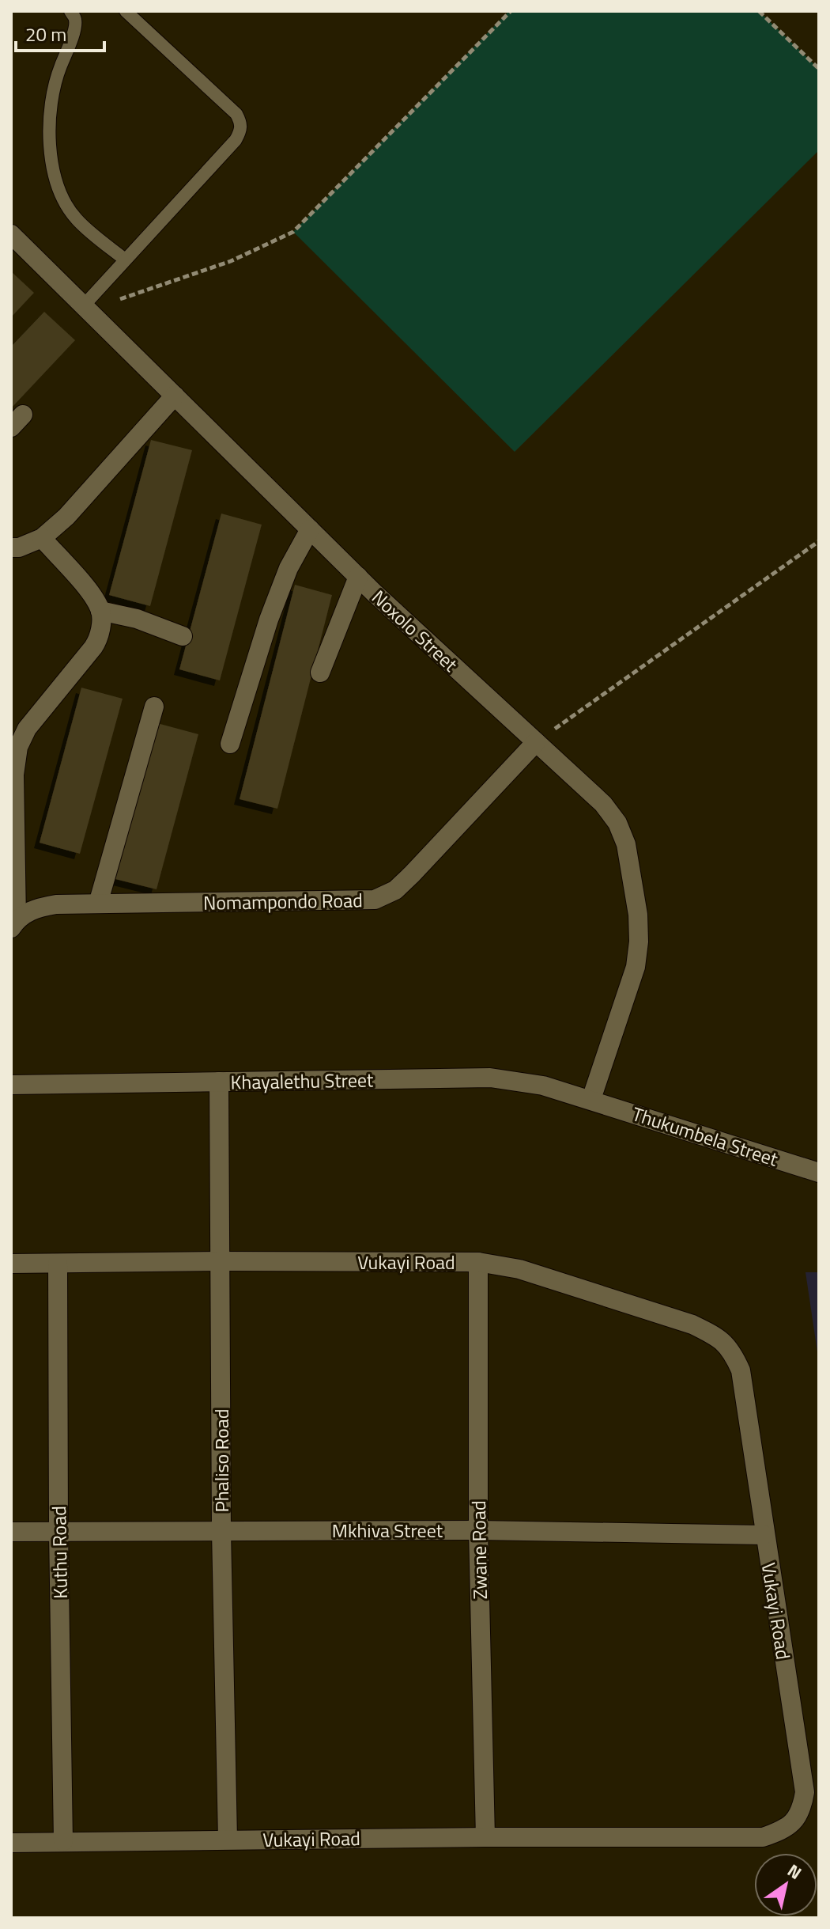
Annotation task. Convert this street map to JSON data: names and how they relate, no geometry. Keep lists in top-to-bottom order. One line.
{"streets":{"street":["Noxolo Street","Nomampondo Road","Khayalethu Street","Thukumbela Street","Vukayi Road","Phaliso Road","Mkhiva Street","Zwane Road","Kuthu Road"]},"crossings":[["Noxolo Street","Nomampondo Road"],["Noxolo Street","Khayalethu Street"],["Noxolo Street","Thukumbela Street"],["Khayalethu Street","Thukumbela Street"],["Khayalethu Street","Phaliso Road"],["Vukayi Road","Phaliso Road"],["Vukayi Road","Mkhiva Street"],["Vukayi Road","Zwane Road"],["Vukayi Road","Kuthu Road"],["Phaliso Road","Mkhiva Street"],["Mkhiva Street","Zwane Road"],["Mkhiva Street","Kuthu Road"]],"scale_bar":"20 m","north":"top right"}
